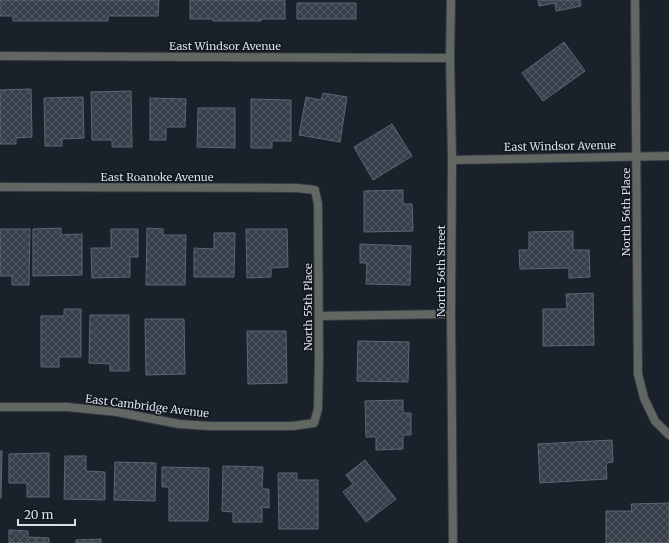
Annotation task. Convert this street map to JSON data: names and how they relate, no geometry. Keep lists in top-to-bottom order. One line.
{"streets":{"street":["East Windsor Avenue","East Roanoke Avenue","North 56th Place","North 56th Street","North 55th Place","East Cambridge Avenue"]},"crossings":[["East Windsor Avenue","North 56th Place"],["East Windsor Avenue","North 56th Street"],["East Roanoke Avenue","North 55th Place"],["North 55th Place","East Cambridge Avenue"]],"scale_bar":"20 m"}
